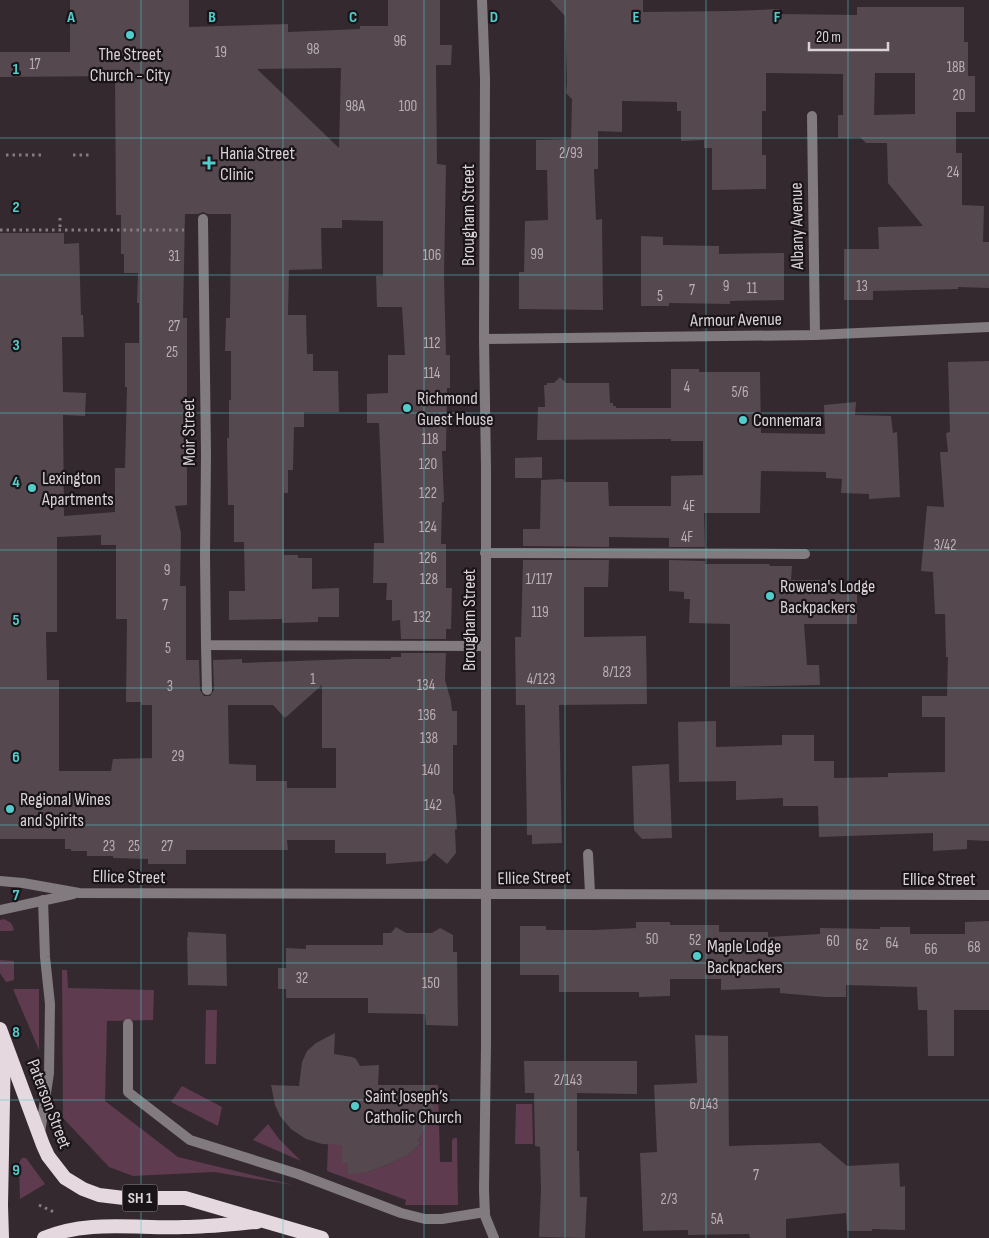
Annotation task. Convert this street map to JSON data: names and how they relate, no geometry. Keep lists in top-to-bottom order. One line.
{"streets":{"highway":["Paterson Street","SH 1"],"street":["Brougham Street","Albany Avenue","Armour Avenue","Moir Street","Ellice Street"]},"crossings":[["Brougham Street","Armour Avenue"],["Brougham Street","Ellice Street"],["Albany Avenue","Armour Avenue"]],"places":{"other":["The Street Church - City","Richmond Guest House","Connemara","Lexington Apartments","Rowena's Lodge Backpackers","Regional Wines and Spirits","Maple Lodge Backpackers","Saint Joseph’s Catholic Church"],"health":["Hania Street Clinic"]},"house_numbers":["96","98","19","17","18B","20","98A","100","2/93","24","99","106","31","9","13","11","7","5","27","112","25","114","4","5/6","118","120","122","4E","124","4F","3/42","126","9","128","1/117","7","119","132","5","8/123","1","4/123","134","3","136","138","29","140","142","23","25","27","50","52","60","64","62","68","66","32","150","2/143","6/143","7","2/3","5A"],"scale_bar":"20 m","grid":{"columns":["A","B","C","D","E","F"],"rows":["1","2","3","4","5","6","7","8","9"]}}
